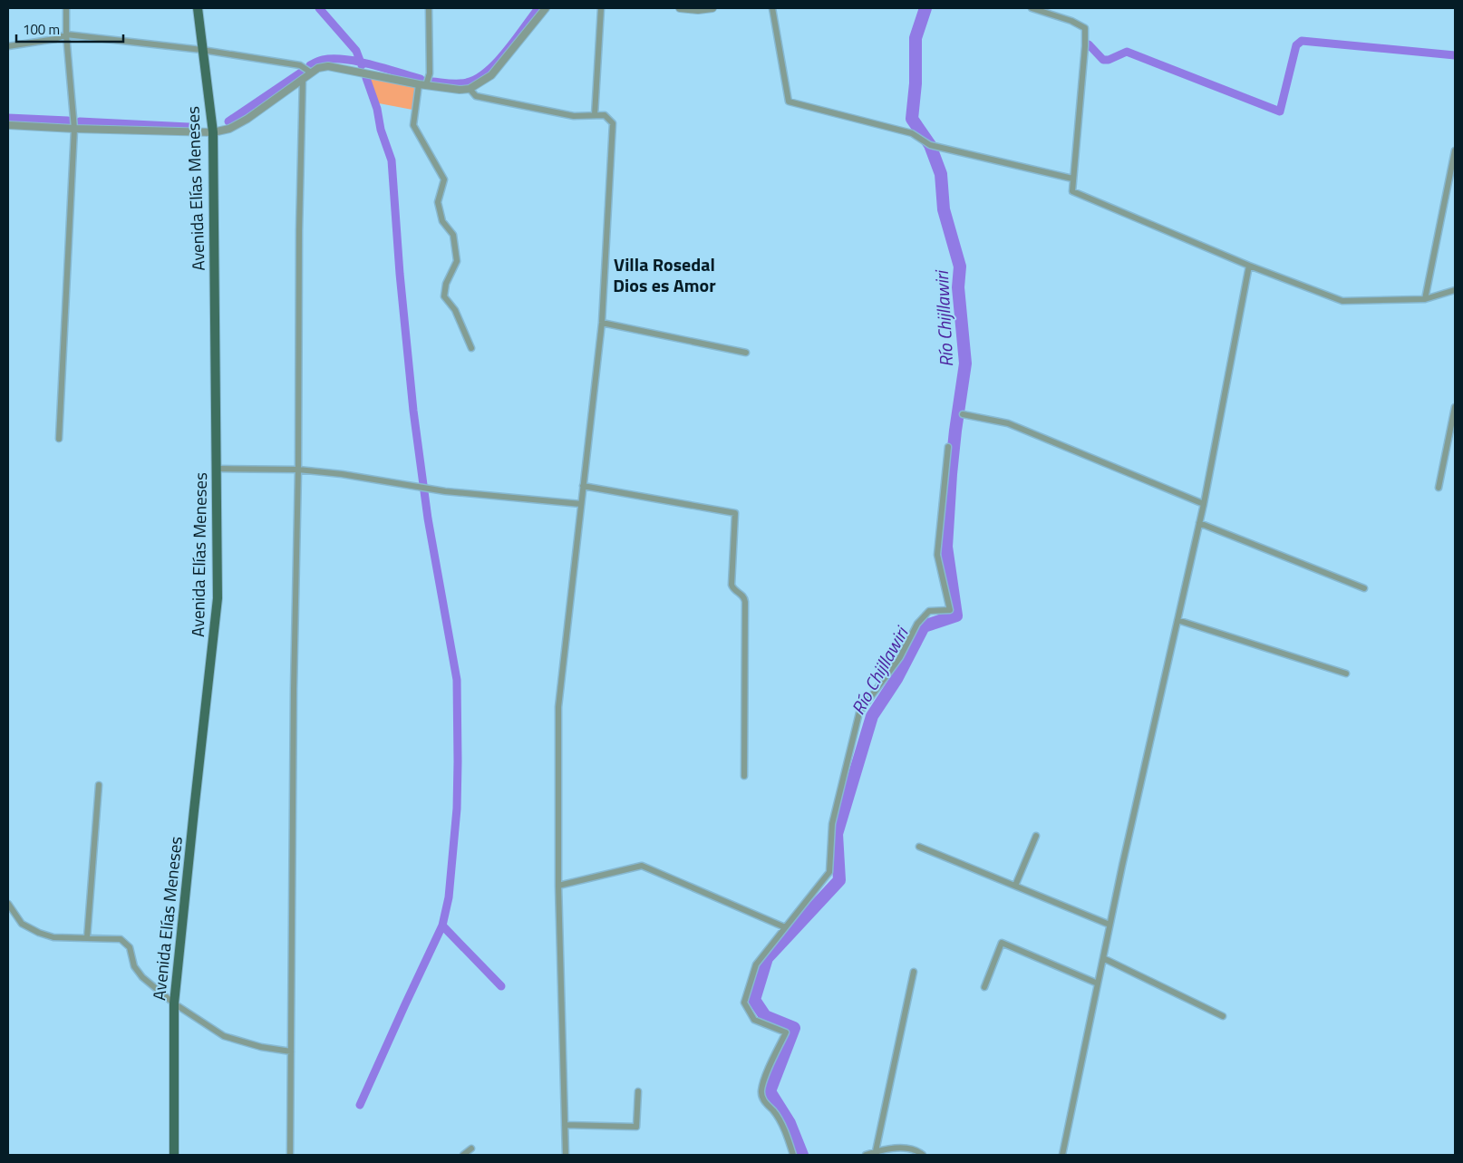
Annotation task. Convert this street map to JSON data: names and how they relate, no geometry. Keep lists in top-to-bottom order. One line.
{"streets":{"main road":["Avenida Elías Meneses"]},"districts":["Villa Rosedal Dios es Amor"],"water":["Río Chijllawiri"],"scale_bar":"100 m"}
